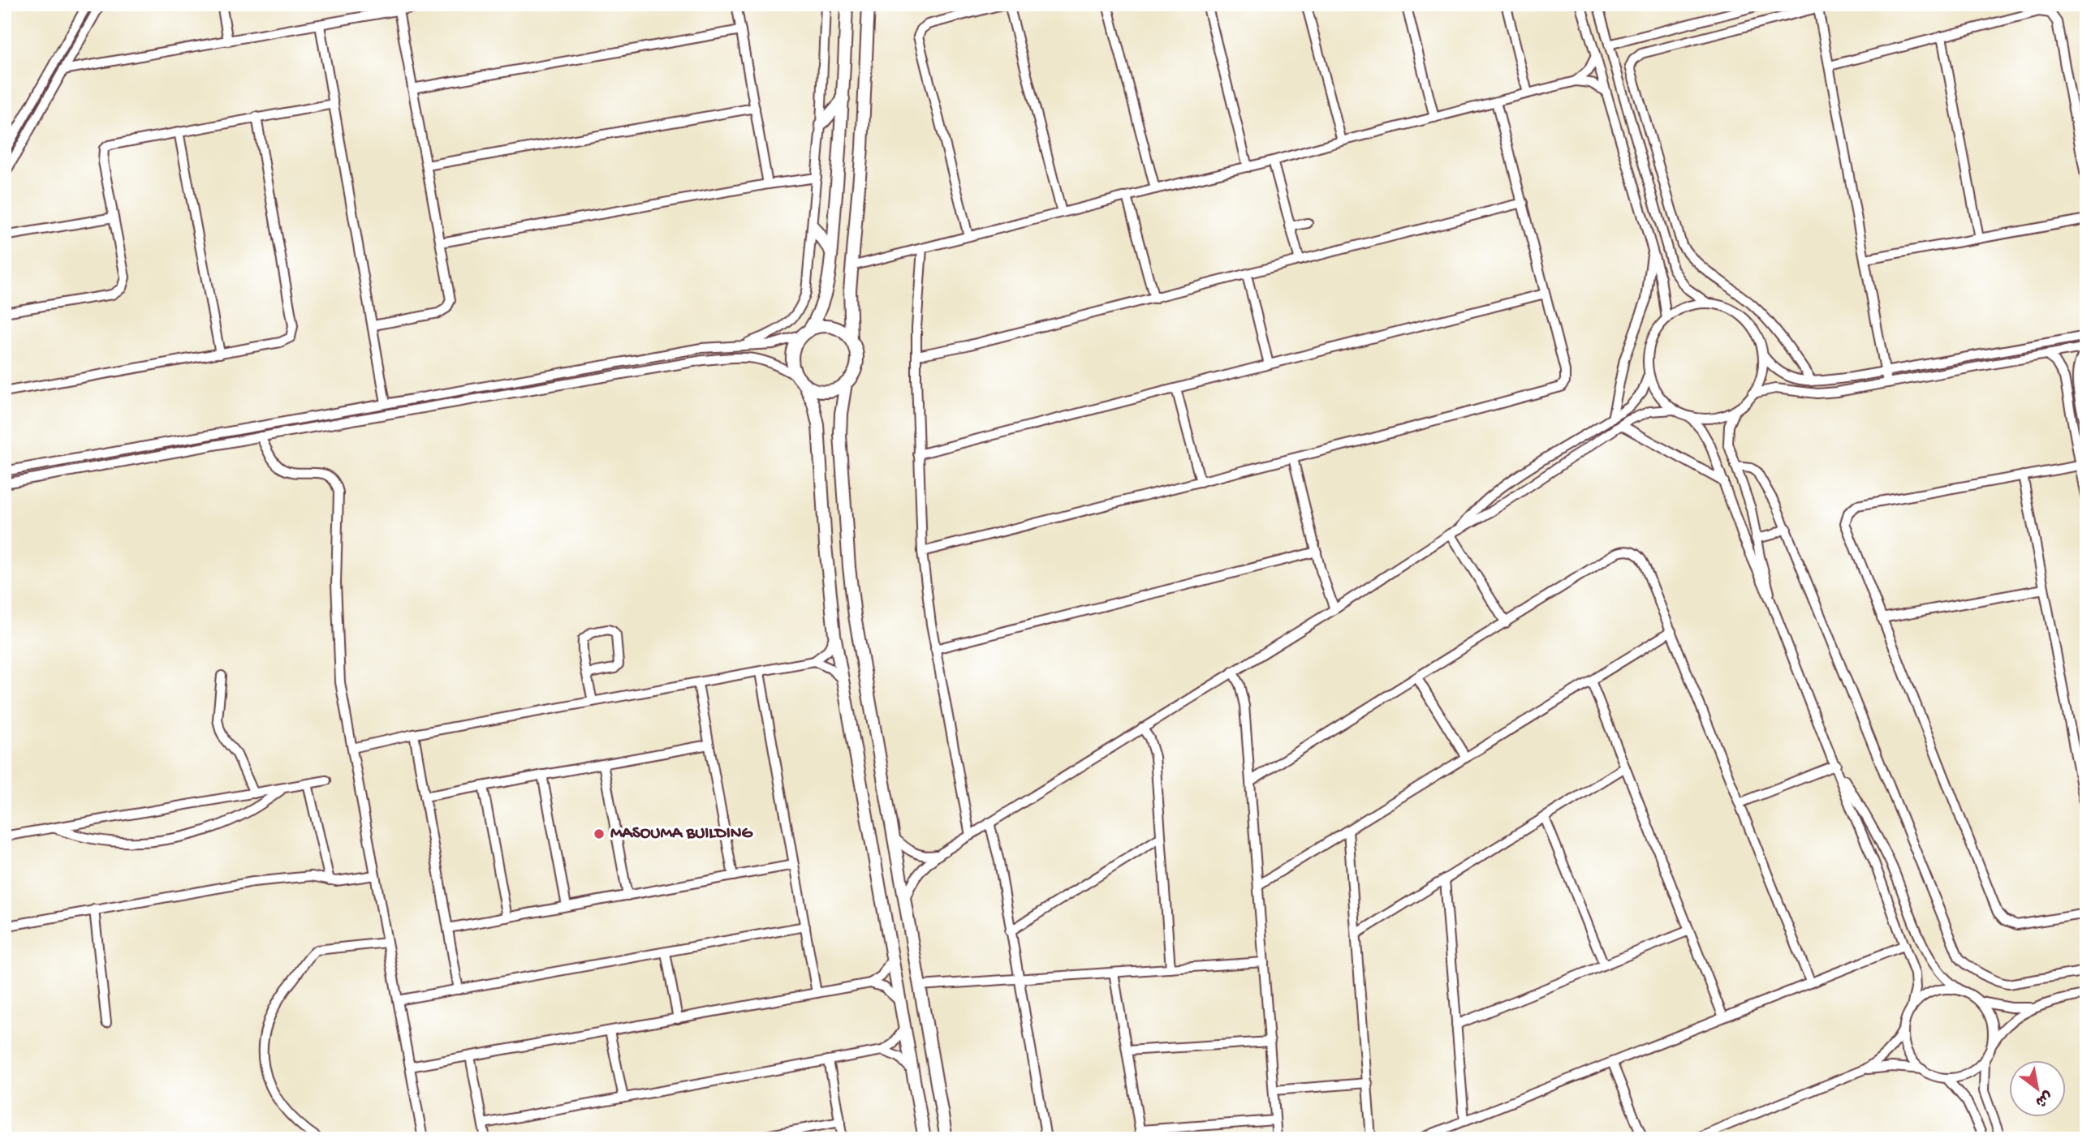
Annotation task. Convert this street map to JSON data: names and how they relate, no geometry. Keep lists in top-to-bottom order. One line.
{"places":["MASOUMA BUILDING"],"north":"bottom right"}
